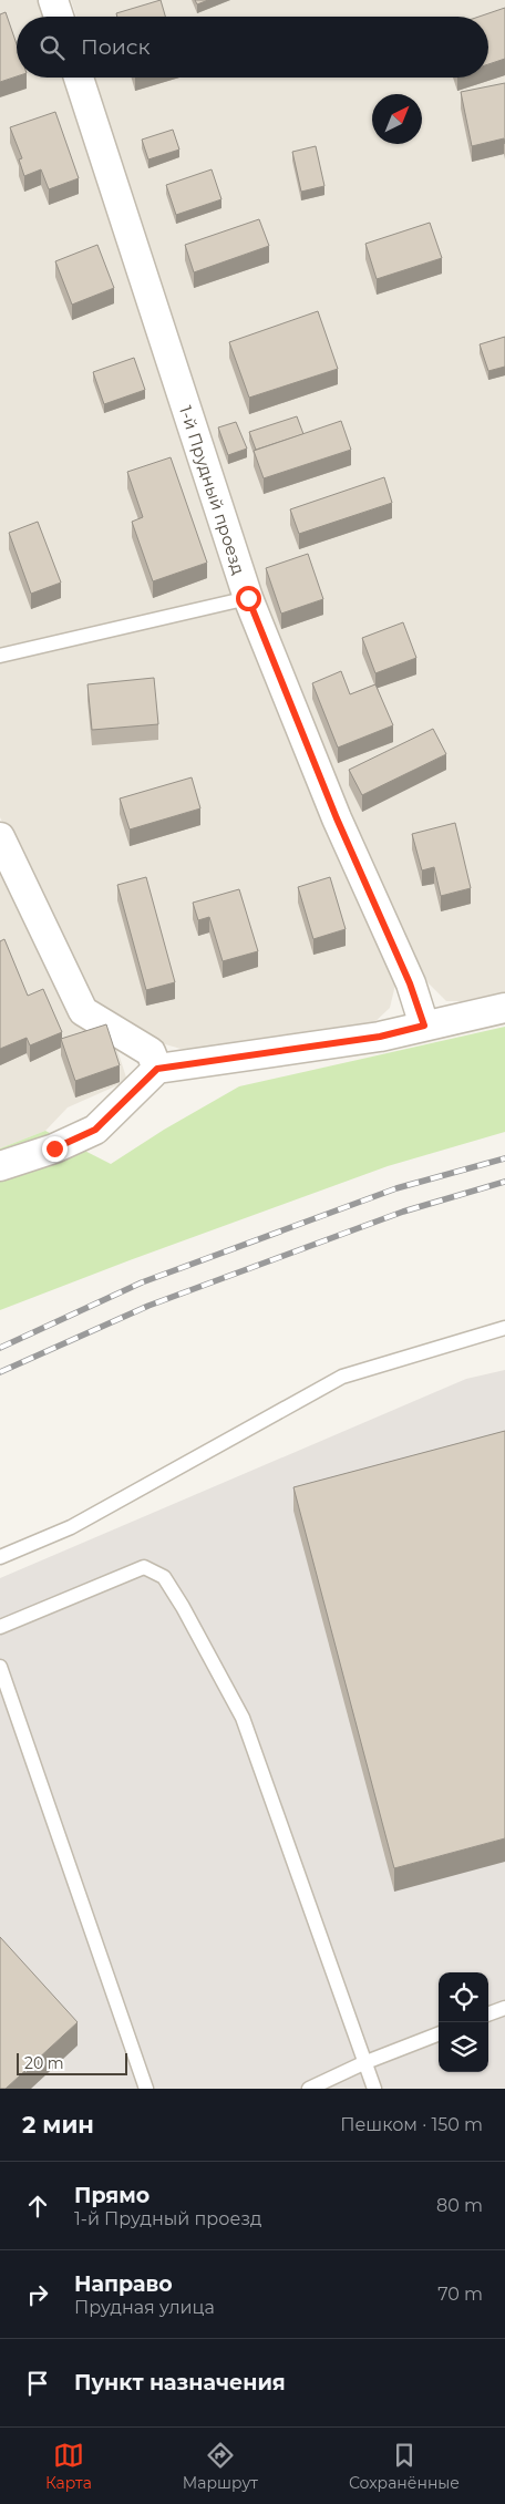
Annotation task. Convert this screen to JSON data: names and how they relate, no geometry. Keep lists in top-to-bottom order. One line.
{"streets":{"street":["1-й Прудный проезд"]},"scale_bar":"20 m","north":"top right","page":{"search":"Поиск","scale":"20 m","heading":["2 мин","Пешком · 150 m"],"list":[["Прямо","1-й Прудный проезд","80 m"],["Направо","Прудная улица","70 m"],"Пункт назначения"],"nav":["Карта","Маршрут","Сохранённые"]}}
